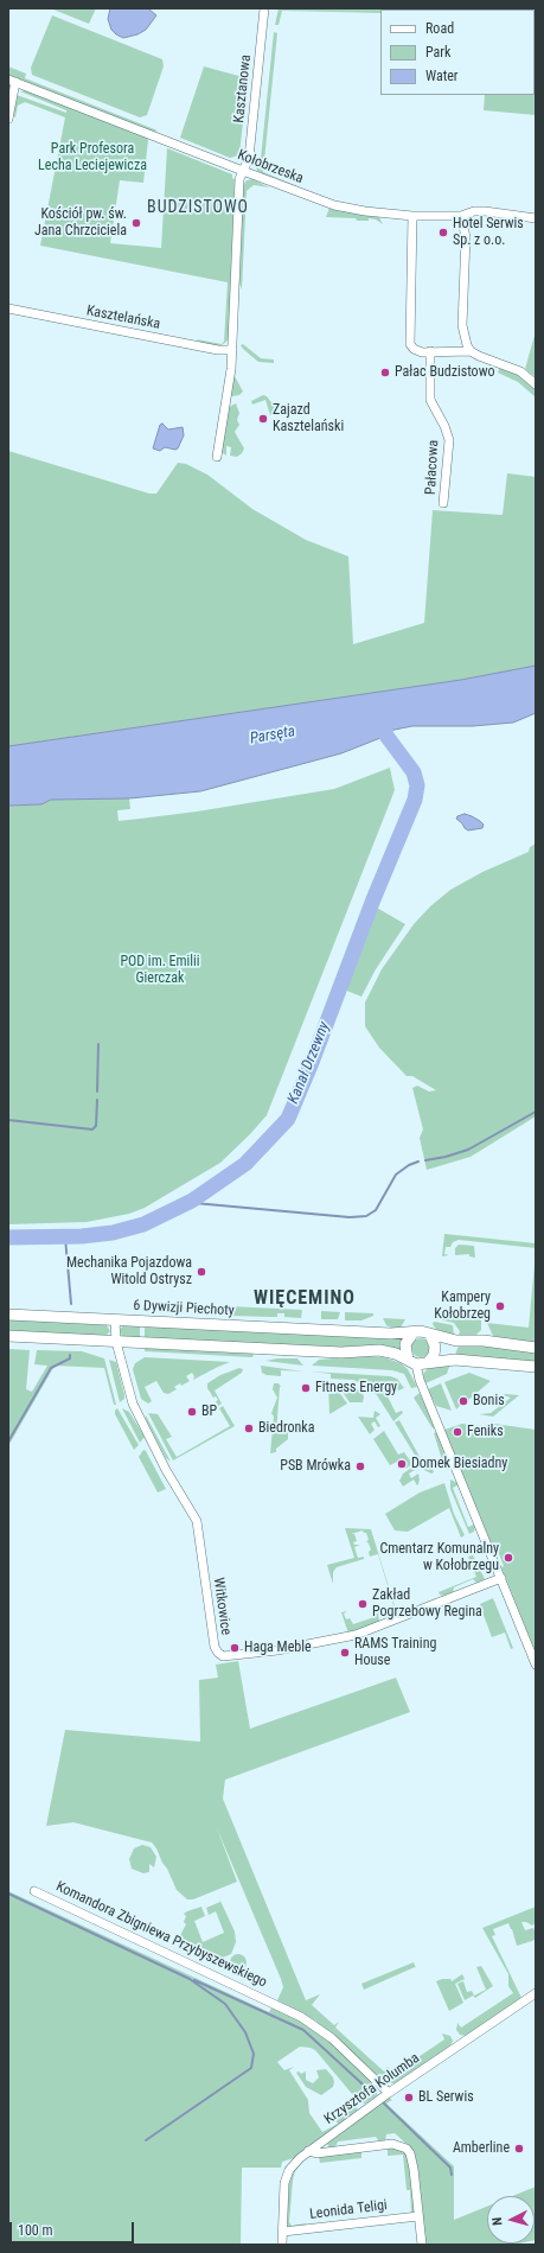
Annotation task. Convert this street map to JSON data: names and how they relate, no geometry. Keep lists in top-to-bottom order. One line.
{"streets":{"street":["Kasztanowa","Kołobrzeska","Kasztelańska","Pałacowa","6 Dywizji Piechoty","Witkowice","Komandora Zbigniewa Przybyszewskiego","Krzysztofa Kolumba","Leonida Teligi"]},"crossings":[["Kasztanowa","Kołobrzeska"],["Komandora Zbigniewa Przybyszewskiego","Krzysztofa Kolumba"],["Krzysztofa Kolumba","Leonida Teligi"]],"districts":["BUDZISTOWO","WIĘCEMINO"],"water":["Parsęta","Kanał Drzewny"],"parks":["Park Profesora Lecha Leciejewicza","POD im. Emilii Gierczak"],"places":["Kościół pw. św. Jana Chrzciciela","Hotel Serwis Sp. z o.o.","Pałac Budzistowo","Zajazd Kasztelański","Mechanika Pojazdowa Witold Ostrysz","Kampery Kołobrzeg","Fitness Energy","Bonis","BP","Biedronka","Feniks","Domek Biesiadny","PSB Mrówka","Cmentarz Komunalny w Kołobrzegu","Zakład Pogrzebowy Regina","Haga Meble","RAMS Training House","BL Serwis","Amberline"],"legend":["Road","Park","Water"],"scale_bar":"100 m","north":"left"}
